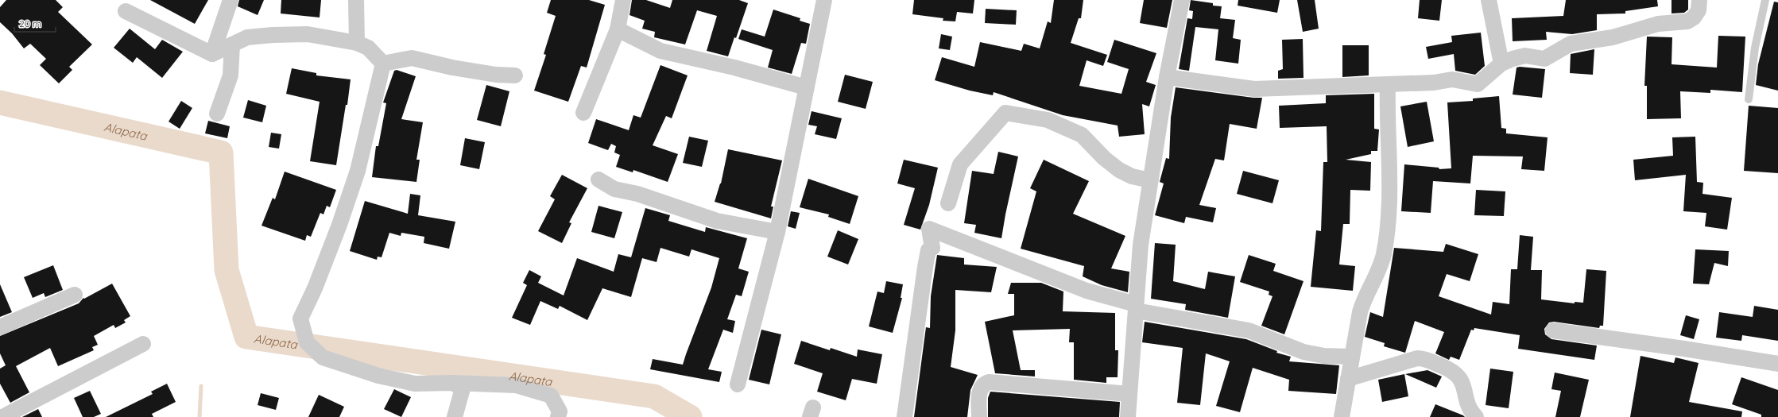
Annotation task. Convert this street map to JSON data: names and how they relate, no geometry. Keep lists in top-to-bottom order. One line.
{"water":["Alapata"],"scale_bar":"20 m"}
